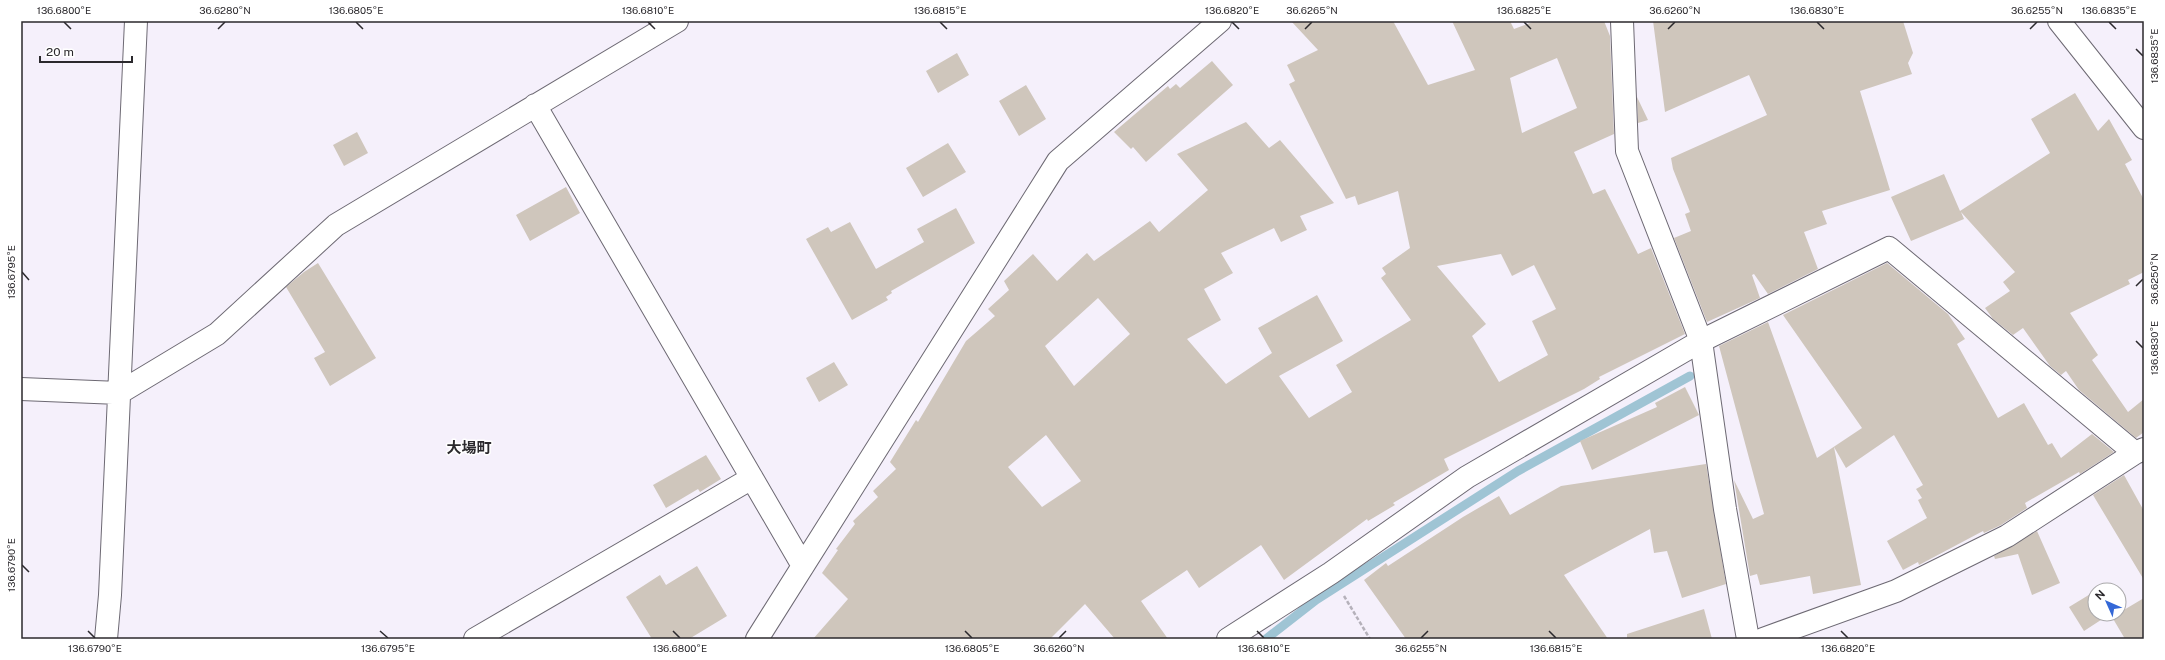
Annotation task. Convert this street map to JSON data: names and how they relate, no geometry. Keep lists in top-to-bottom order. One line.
{"districts":["大場町"],"scale_bar":"20 m","north":"top left","coordinates":["136.6800°E","36.6280°N","136.6805°E","136.6810°E","136.6815°E","136.6820°E","36.6265°N","136.6825°E","36.6260°N","136.6830°E","36.6255°N","136.6835°E","136.6795°E","36.6250°N","136.6790°E"]}
